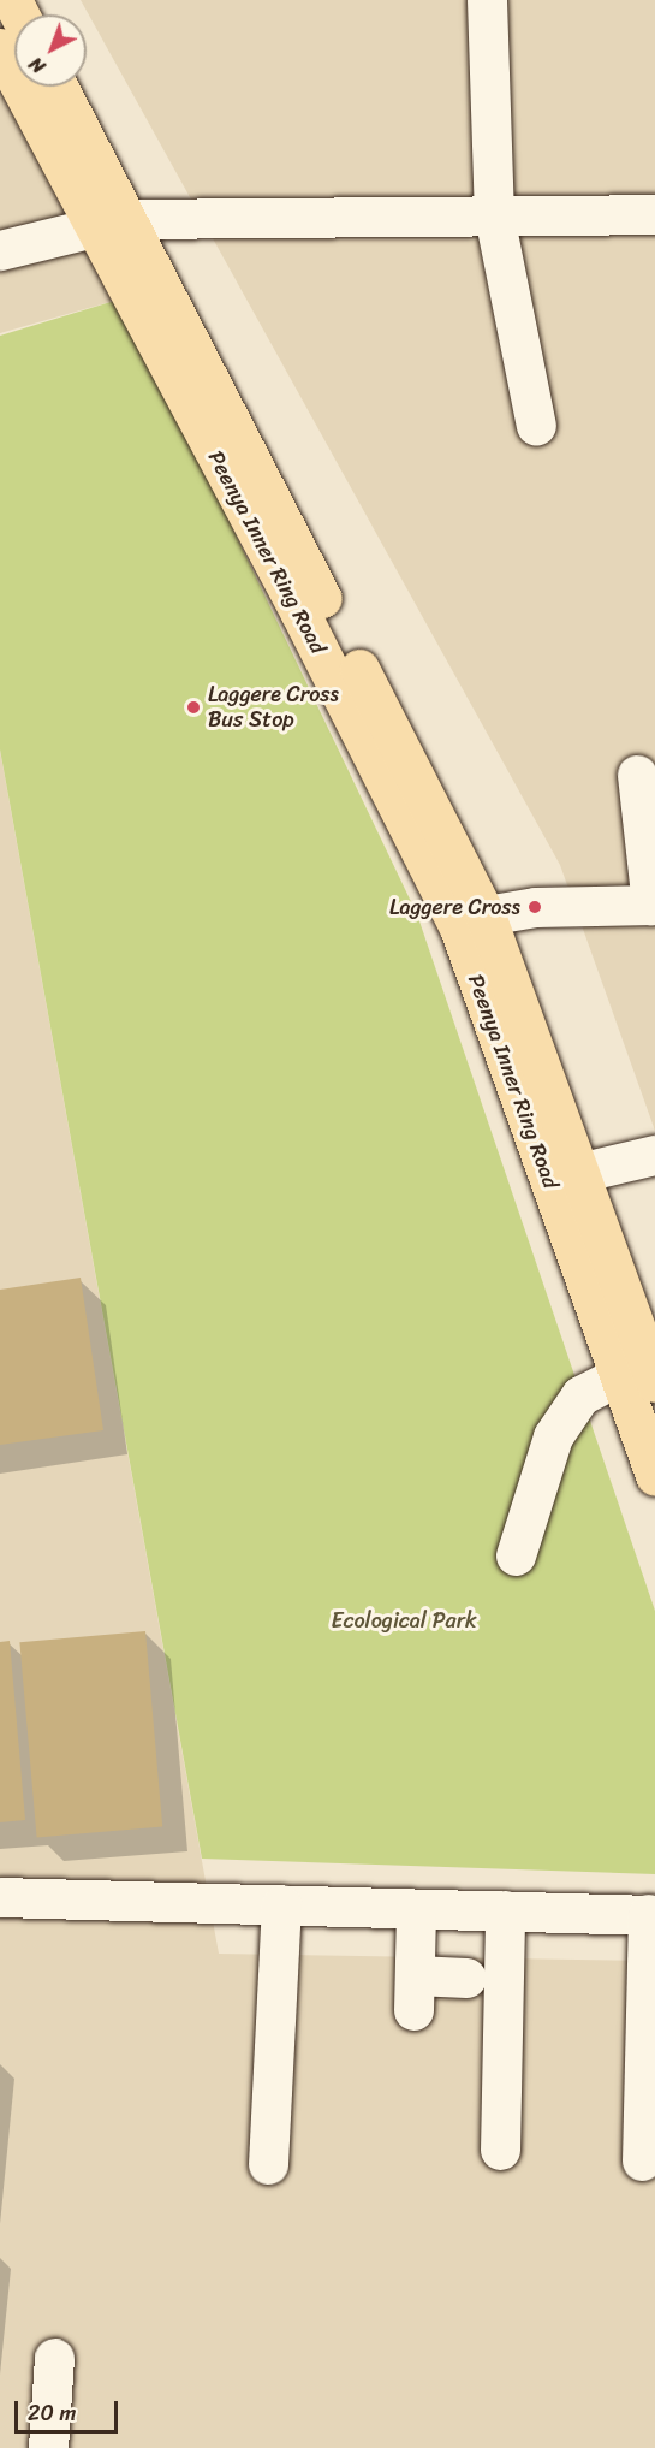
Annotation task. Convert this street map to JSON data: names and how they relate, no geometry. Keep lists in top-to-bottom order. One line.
{"streets":{"main road":["Peenya Inner Ring Road"]},"parks":["Ecological Park"],"places":["Laggere Cross Bus Stop","Laggere Cross"],"scale_bar":"20 m","north":"bottom left"}
